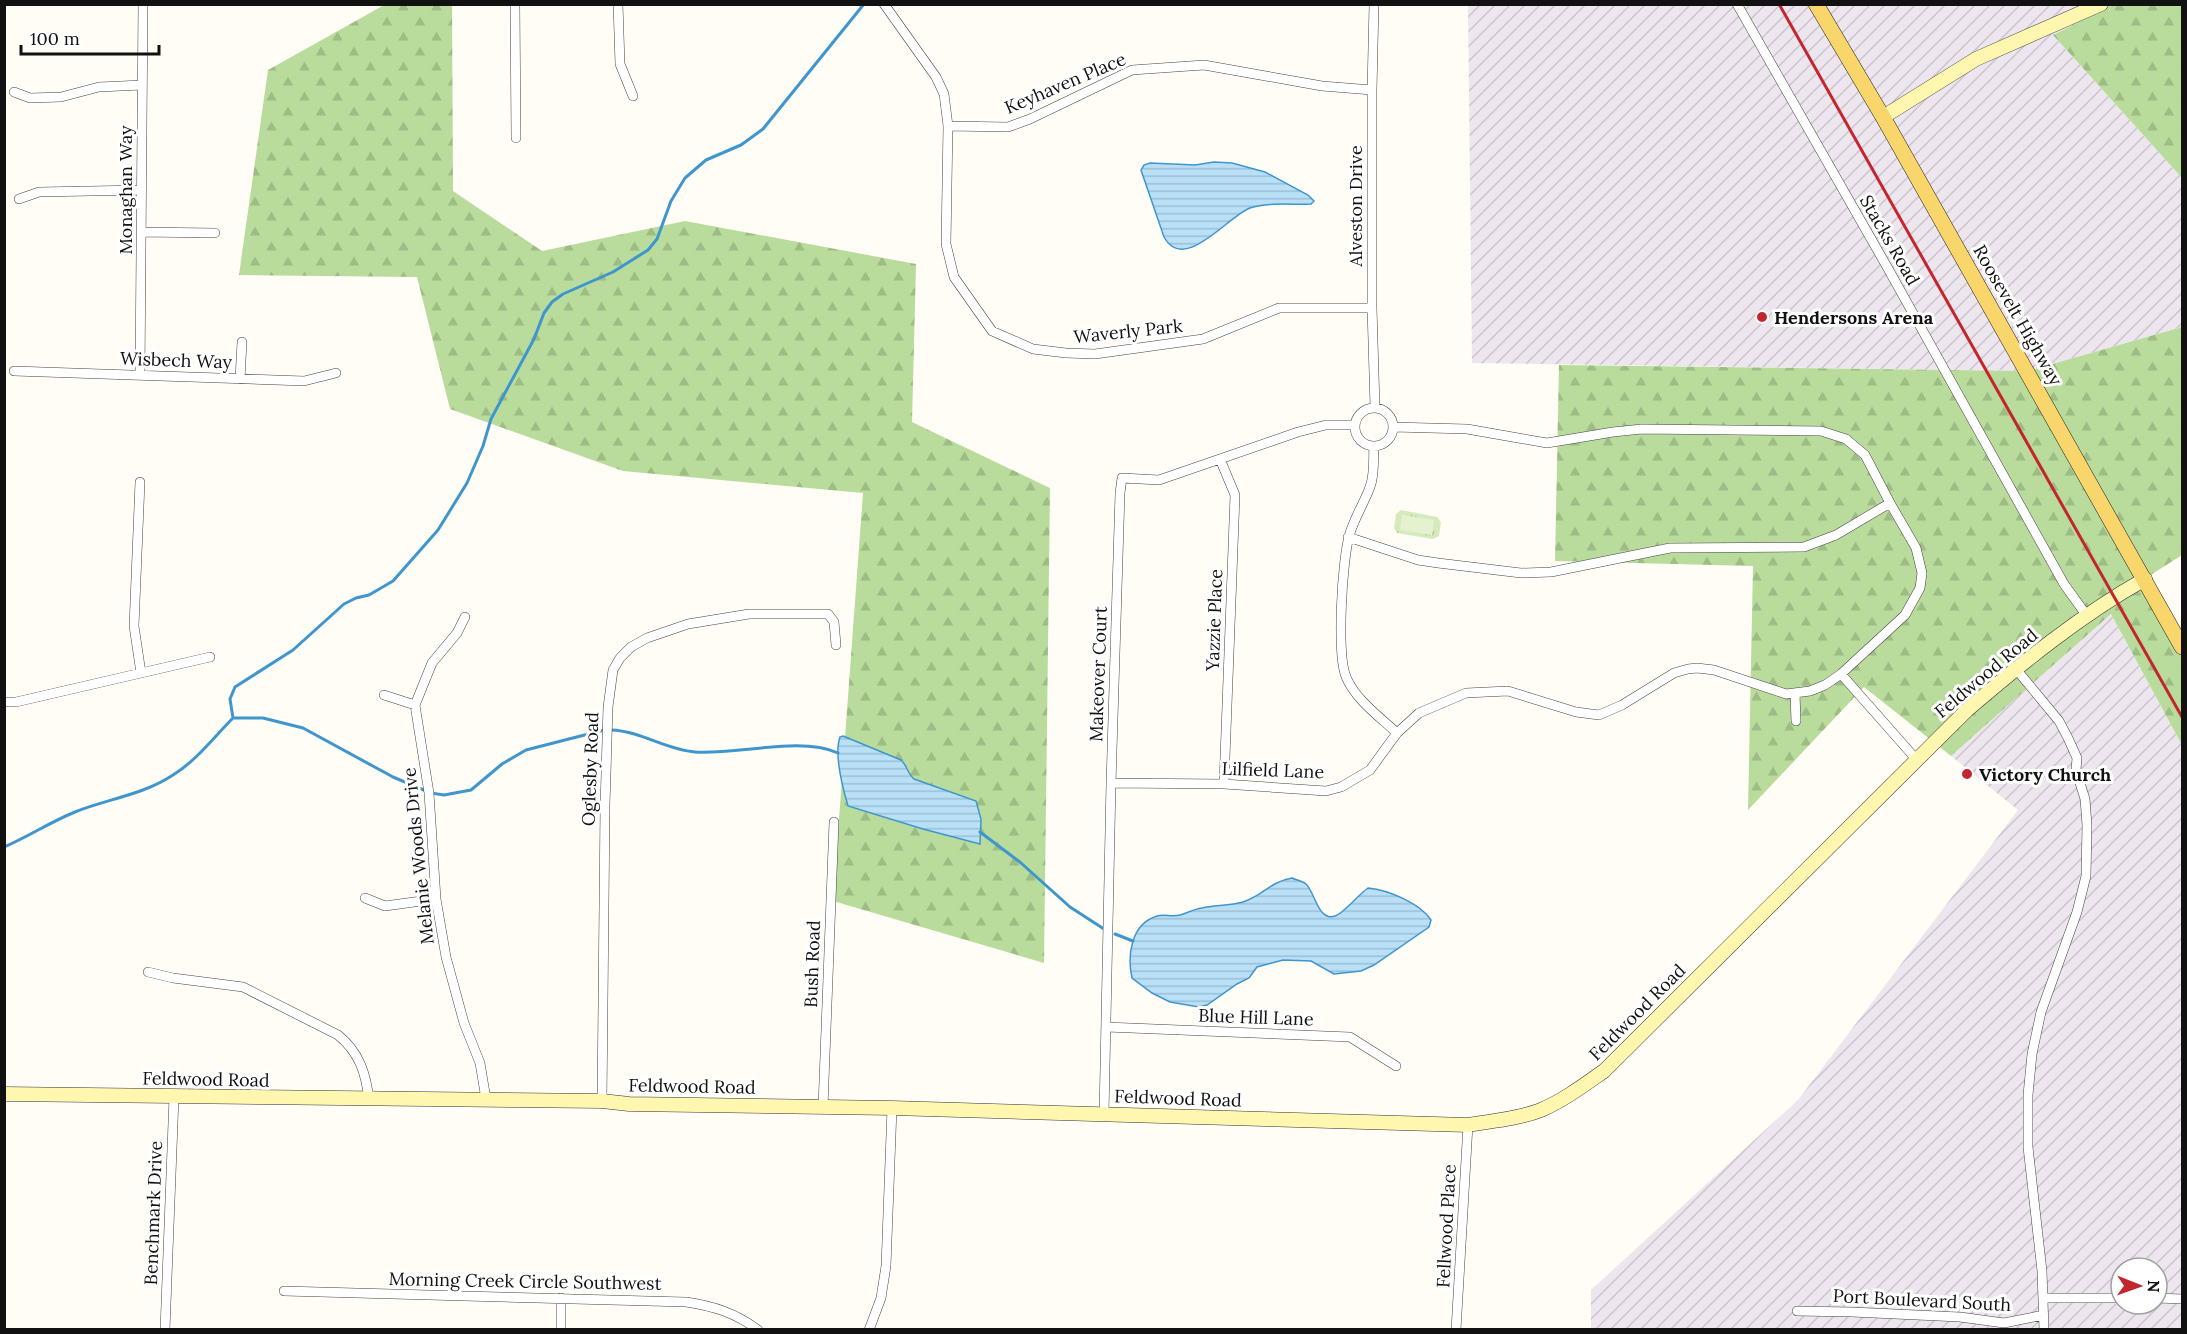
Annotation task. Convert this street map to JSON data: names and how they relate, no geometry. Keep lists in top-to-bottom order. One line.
{"streets":{"main road":["Roosevelt Highway"],"street":["Keyhaven Place","Monaghan Way","Alveston Drive","Stacks Road","Waverly Park","Wisbech Way","Yazzie Place","Feldwood Road","Makeover Court","Oglesby Road","Lilfield Lane","Melanie Woods Drive","Bush Road","Blue Hill Lane","Benchmark Drive","Fellwood Place","Morning Creek Circle Southwest","Port Boulevard South"]},"crossings":[["Keyhaven Place","Alveston Drive"],["Keyhaven Place","Waverly Park"],["Monaghan Way","Wisbech Way"],["Alveston Drive","Waverly Park"],["Alveston Drive","Makeover Court"],["Stacks Road","Feldwood Road"],["Roosevelt Highway","Feldwood Road"],["Yazzie Place","Makeover Court"],["Yazzie Place","Lilfield Lane"],["Feldwood Road","Makeover Court"],["Feldwood Road","Oglesby Road"],["Feldwood Road","Melanie Woods Drive"],["Feldwood Road","Bush Road"],["Feldwood Road","Benchmark Drive"],["Feldwood Road","Fellwood Place"],["Makeover Court","Lilfield Lane"],["Makeover Court","Blue Hill Lane"]],"places":["Hendersons Arena","Victory Church"],"scale_bar":"100 m","north":"right"}
